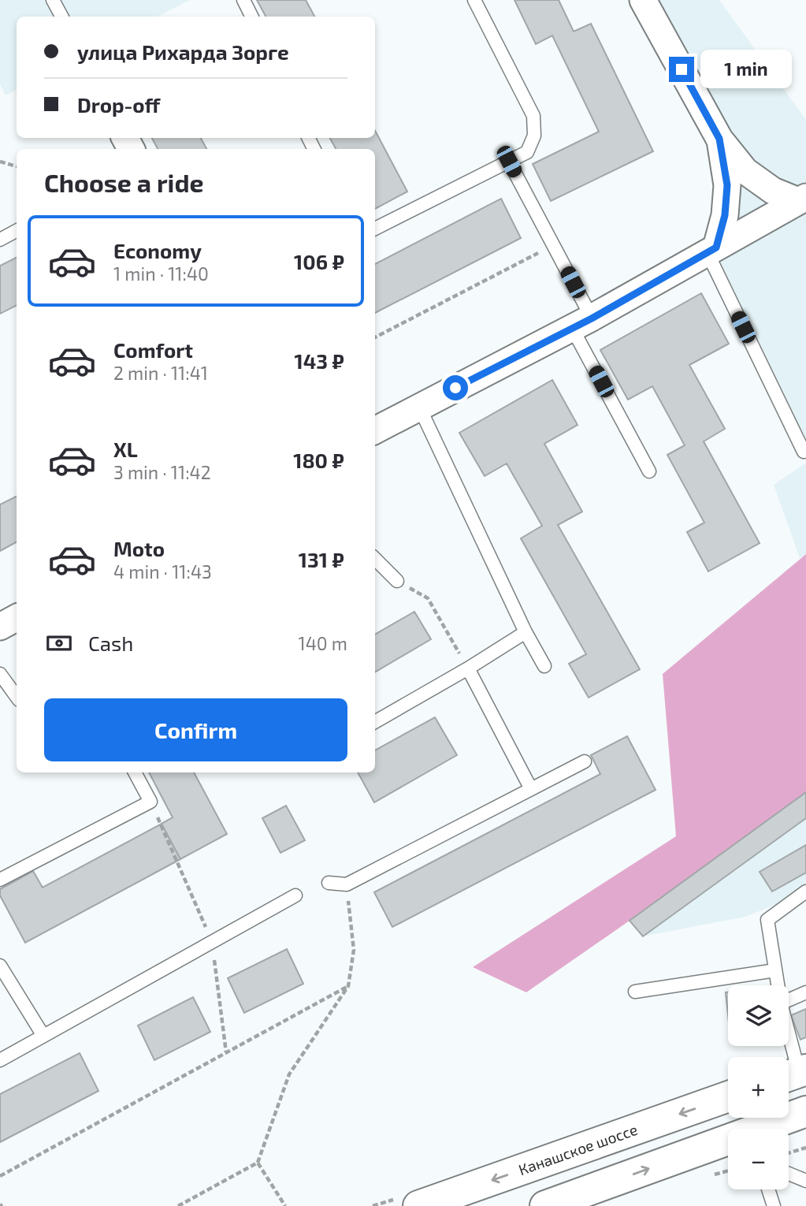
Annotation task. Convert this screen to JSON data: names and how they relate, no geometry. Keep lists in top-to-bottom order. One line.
{"streets":{"main road":["Канашское шоссе"]},"page":{"banner":["улица Рихарда Зорге","Drop-off"],"bubble":"1 min","heading":"Choose a ride","list":[{"name":"Economy","note":"1 min · 11:40","value":"106 ₽"},{"name":"Comfort","note":"2 min · 11:41","value":"143 ₽"},{"name":"XL","note":"3 min · 11:42","value":"180 ₽"},{"name":"Moto","note":"4 min · 11:43","value":"131 ₽"}],"pay":["Cash","140 m"],"buttons":"Confirm","map_buttons":["+","−"]}}
